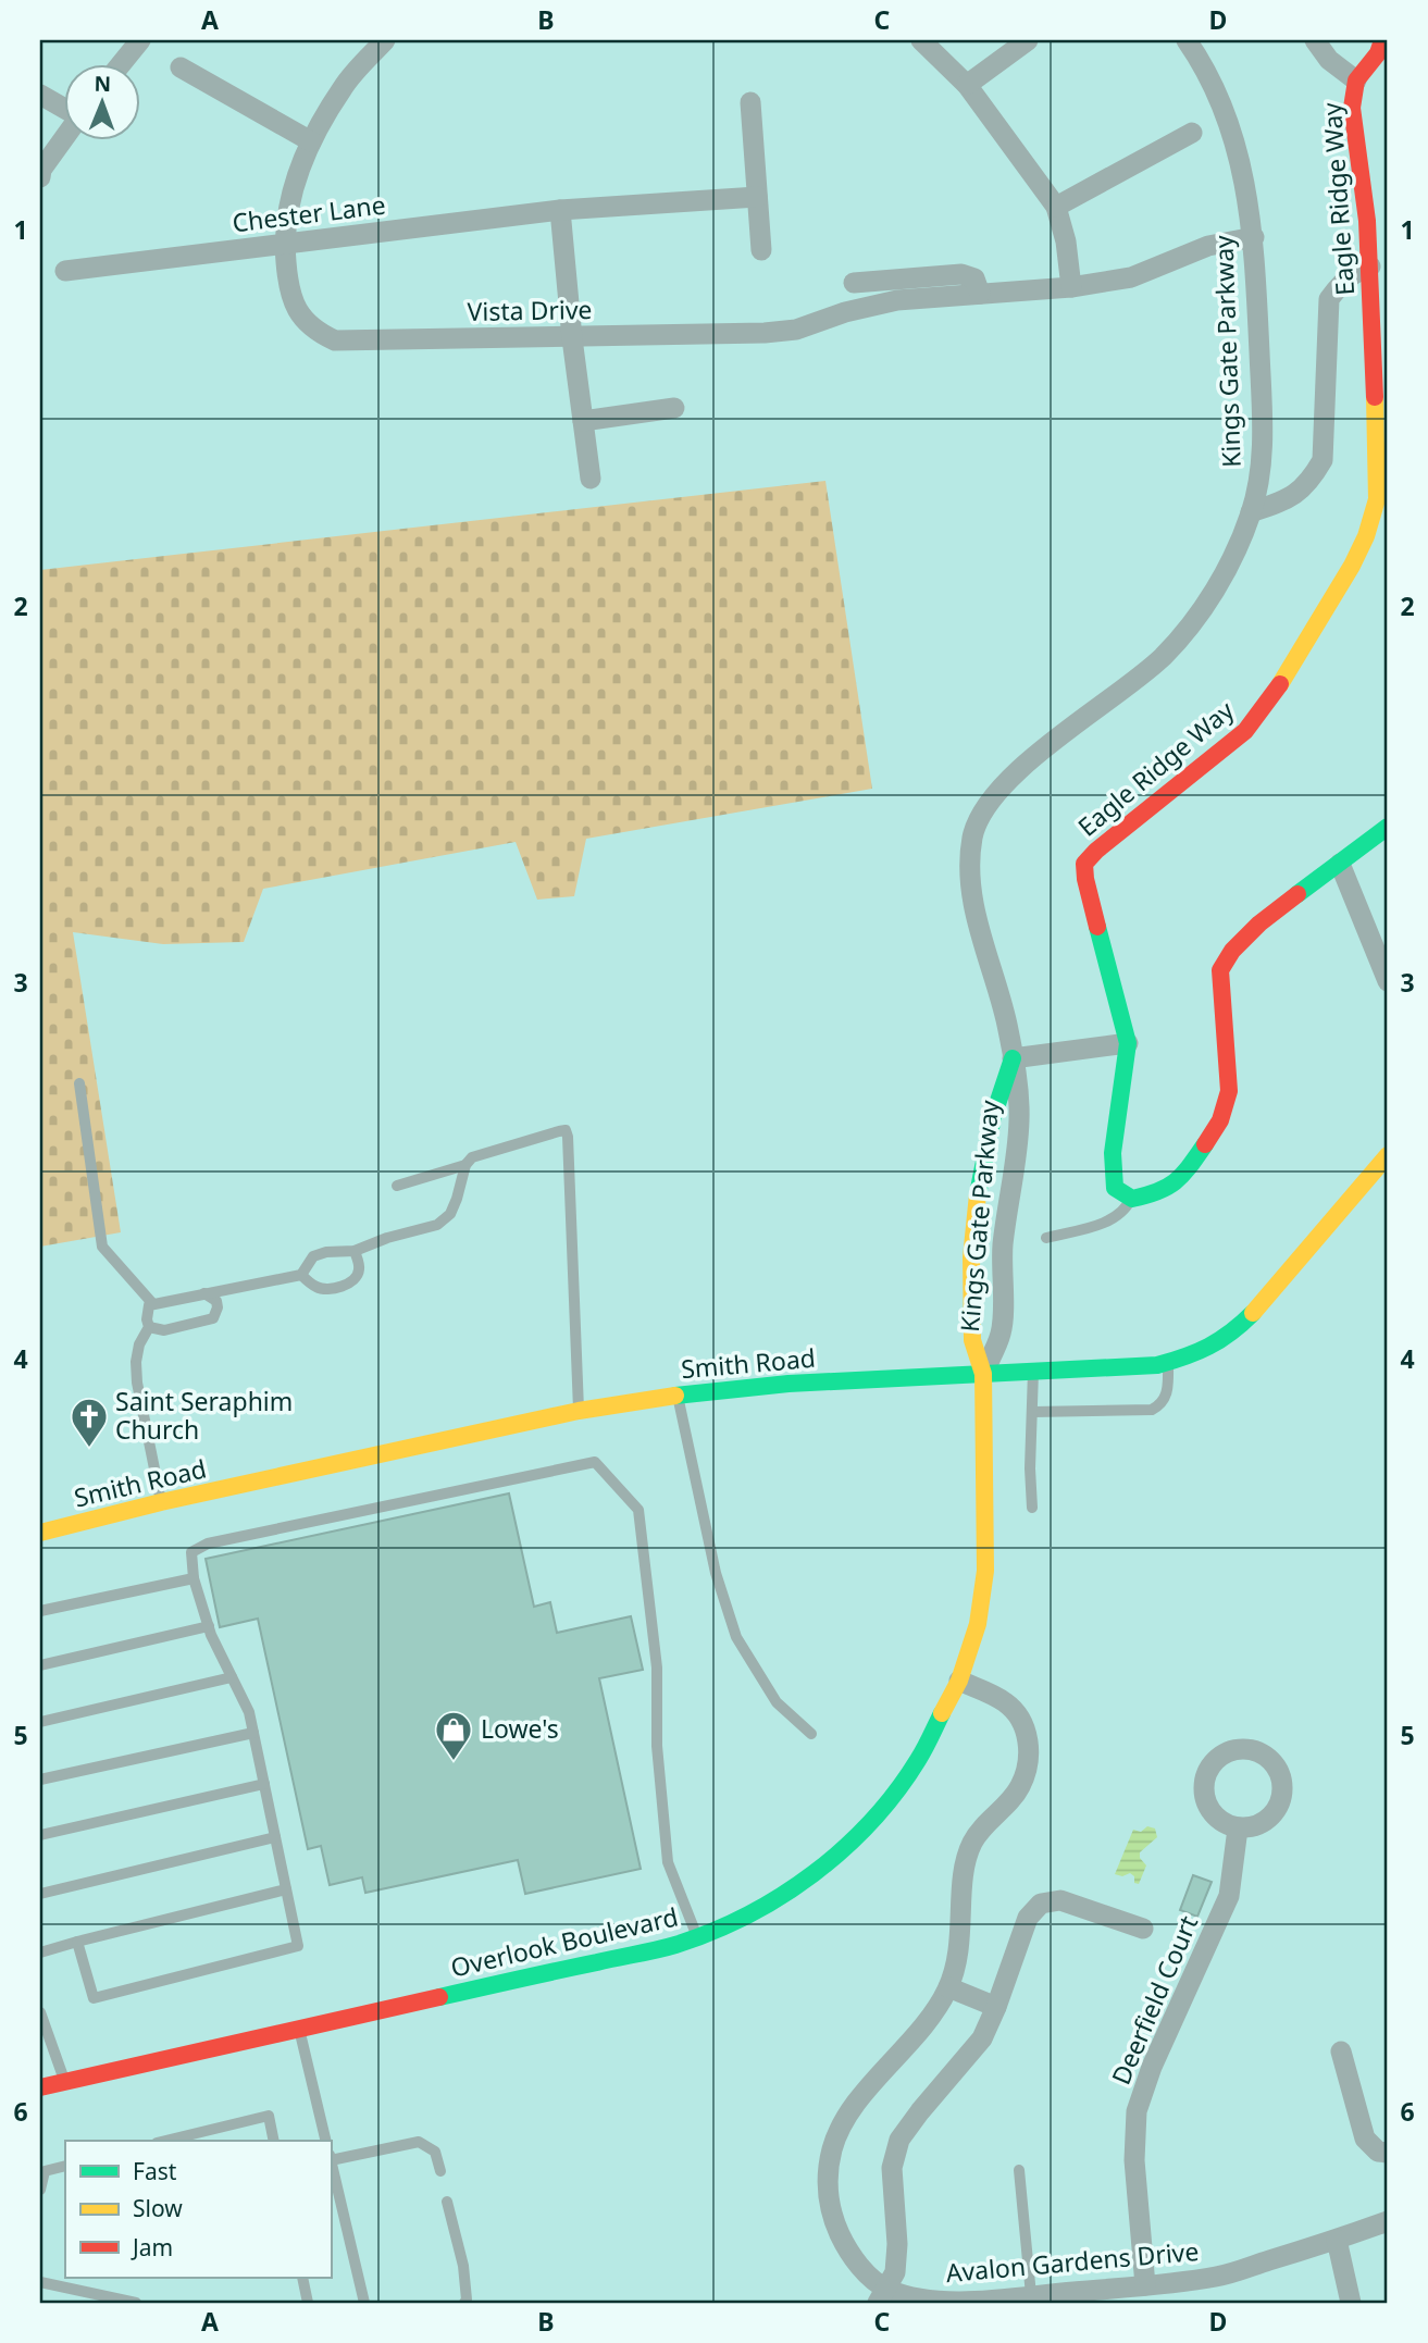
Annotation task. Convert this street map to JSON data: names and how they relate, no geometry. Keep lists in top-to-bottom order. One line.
{"streets":{"street":["Eagle Ridge Way","Chester Lane","Vista Drive","Kings Gate Parkway","Smith Road","Overlook Boulevard","Deerfield Court","Avalon Gardens Drive"]},"crossings":[["Chester Lane","Vista Drive"],["Vista Drive","Kings Gate Parkway"],["Kings Gate Parkway","Smith Road"],["Kings Gate Parkway","Overlook Boulevard"],["Smith Road","Overlook Boulevard"],["Overlook Boulevard","Avalon Gardens Drive"],["Deerfield Court","Avalon Gardens Drive"]],"places":{"church":["Saint Seraphim Church"],"shop":["Lowe's"]},"legend":["Fast","Slow","Jam"],"north":"top","grid":{"columns":["A","B","C","D"],"rows":["1","2","3","4","5","6"]}}
